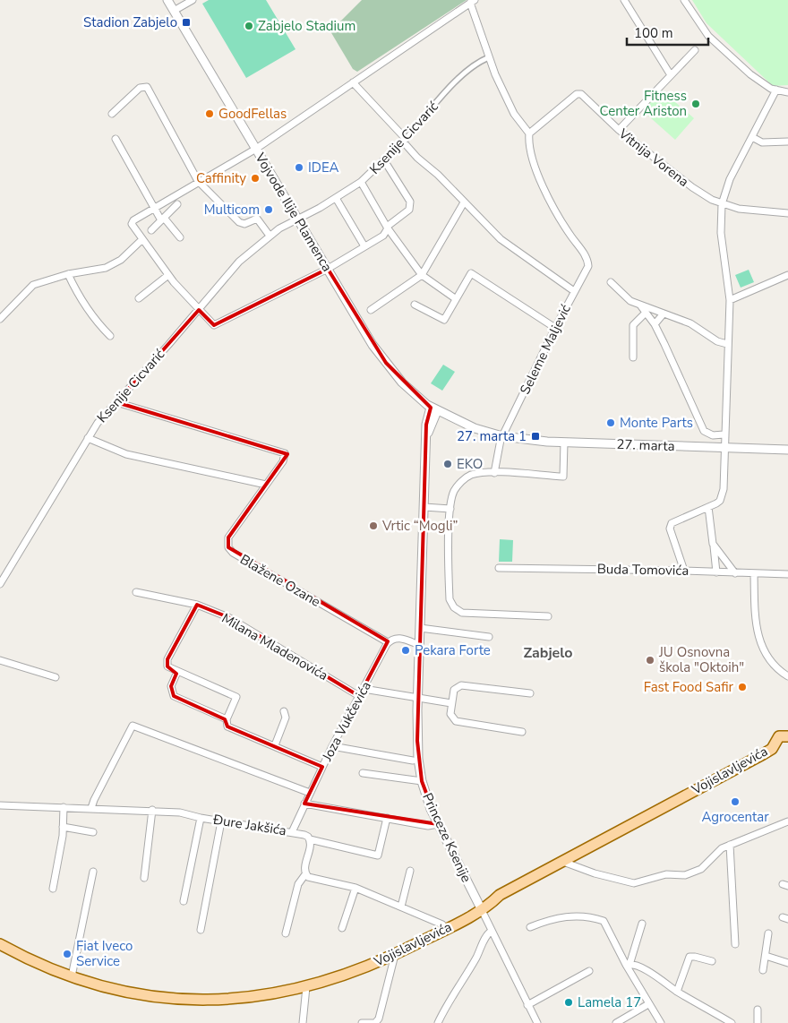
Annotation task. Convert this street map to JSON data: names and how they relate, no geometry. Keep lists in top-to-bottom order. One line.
{"streets":{"main road":["Vojislavljevića"],"street":["Ksenije Cicvarić","Vitnija Vorena","Vojvode Ilije Plamenca","Seleme Maljević","27. marta","Buda Tomovića","Blažene Ozane","Milana Mladenovića","Joza Vukčevića","Đure Jakšića","Princeze Ksenije"]},"crossings":[["Ksenije Cicvarić","Vojvode Ilije Plamenca"],["Ksenije Cicvarić","Blažene Ozane"],["Vitnija Vorena","Seleme Maljević"],["Vojvode Ilije Plamenca","27. marta"],["Vojvode Ilije Plamenca","Princeze Ksenije"],["Seleme Maljević","27. marta"],["27. marta","Princeze Ksenije"],["Blažene Ozane","Joza Vukčevića"],["Milana Mladenovića","Joza Vukčevića"],["Joza Vukčevića","Đure Jakšića"],["Vojislavljevića","Princeze Ksenije"]],"districts":["Zabjelo"],"places":{"transit":["Stadion Zabjelo","27. marta 1"],"other":["Zabjelo Stadium","Fitness Center Ariston","GoodFellas","IDEA","Caffinity","Multicom","Monte Parts","EKO","Vrtic “Mogli”","Pekara Forte","JU Osnovna škola \"Oktoih\"","Fast Food Safir","Agrocentar","Fiat Iveco Service","Lamela 17"]},"scale_bar":"100 m"}
